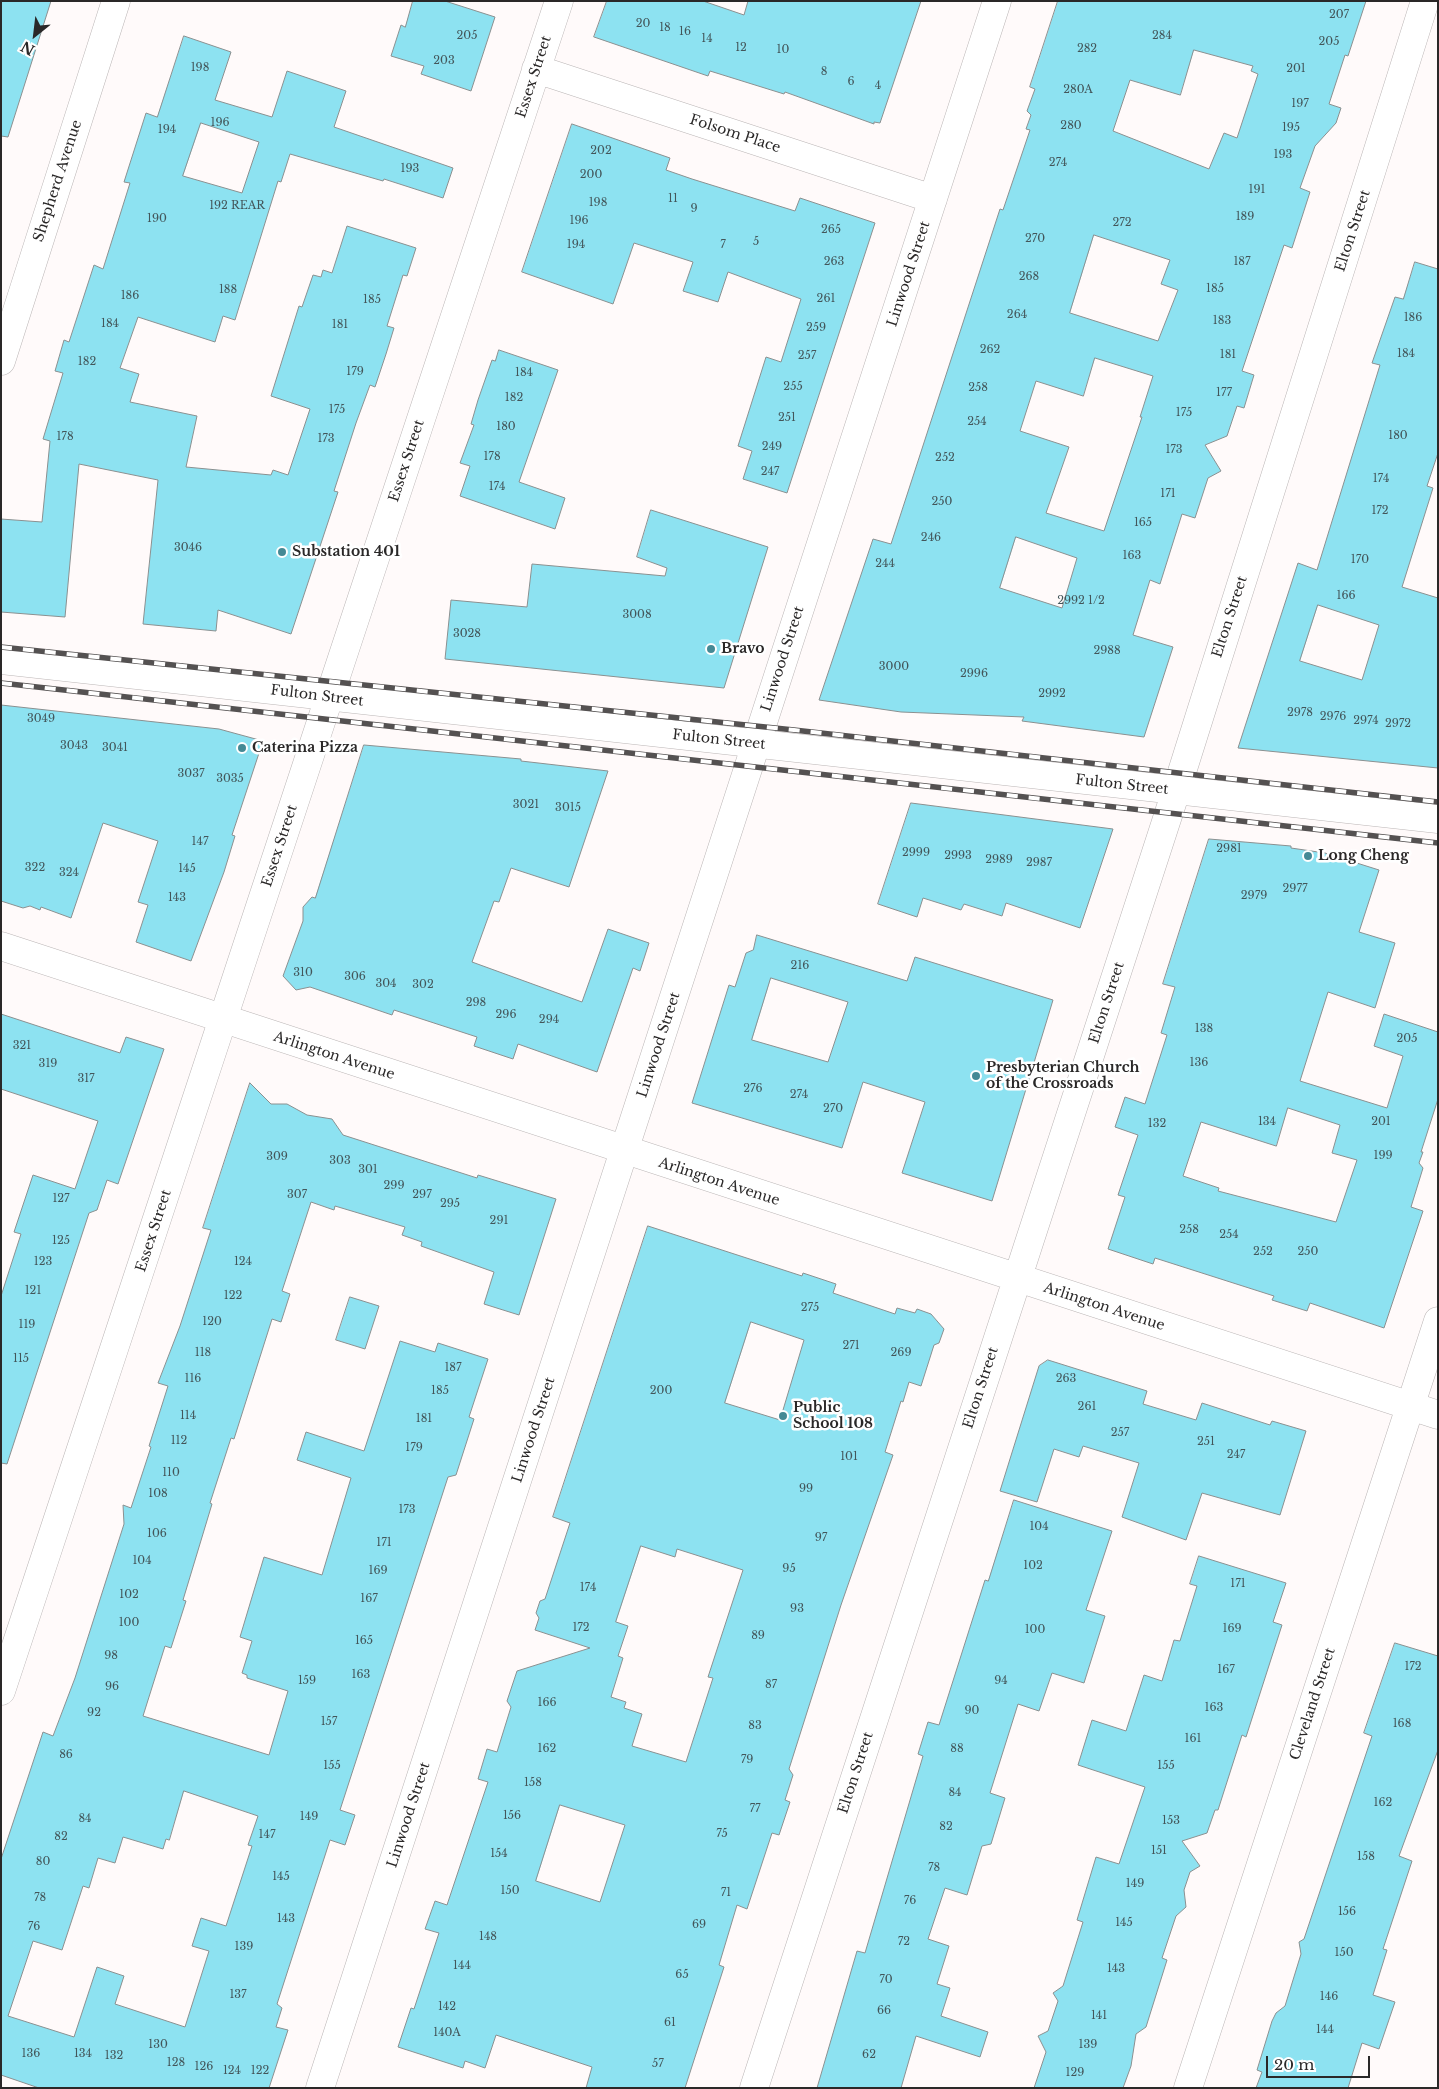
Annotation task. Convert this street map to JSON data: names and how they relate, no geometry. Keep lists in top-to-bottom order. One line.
{"streets":{"street":["Essex Street","Folsom Place","Shepherd Avenue","Elton Street","Linwood Street","Fulton Street","Arlington Avenue","Cleveland Street"]},"crossings":[["Essex Street","Folsom Place"],["Essex Street","Fulton Street"],["Essex Street","Arlington Avenue"],["Folsom Place","Linwood Street"],["Elton Street","Fulton Street"],["Elton Street","Arlington Avenue"],["Linwood Street","Fulton Street"],["Linwood Street","Arlington Avenue"],["Arlington Avenue","Cleveland Street"]],"places":["Substation 401","Bravo","Caterina Pizza","Long Cheng","Presbyterian Church of the Crossroads","Public School 108"],"house_numbers":["207","20","18","16","205","284","14","205","12","282","10","203","198","201","8","6","4","280A","197","196","280","195","194","202","193","274","193","200","191","11","198","192 REAR","9","189","190","196","272","265","270","5","194","7","263","187","268","185","188","186","261","185","264","186","183","184","181","259","262","184","181","257","182","179","184","255","258","177","182","175","175","251","254","180","180","178","173","249","173","178","252","247","174","174","171","250","172","165","246","3046","163","170","244","166","2992 1/2","3008","3028","2988","3000","2996","2992","2978","2976","3049","2974","2972","3043","3041","3037","3035","3021","3015","147","2981","2999","2993","2989","2987","322","145","324","2977","2979","143","216","310","306","304","302","298","296","294","138","205","321","136","319","317","276","274","270","134","201","132","199","309","303","301","299","307","297","127","295","291","258","254","125","252","250","123","124","121","122","275","120","119","271","118","269","115","187","116","263","185","200","261","114","181","257","112","251","179","247","101","110","99","108","173","104","106","97","171","104","102","95","169","171","174","102","167","93","100","172","169","100","89","165","98","172","167","163","159","94","87","96","166","163","90","92","157","168","83","161","162","88","86","79","155","155","158","84","162","77","156","149","84","153","82","75","147","82","151","154","158","80","78","145","149","150","71","78","76","156","143","145","69","76","148","72","139","150","144","143","65","70","137","146","142","66","141","61","144","140A","130","139","136","134","62","132","128","57","126","124","122","129"],"scale_bar":"20 m","north":"bottom left"}
